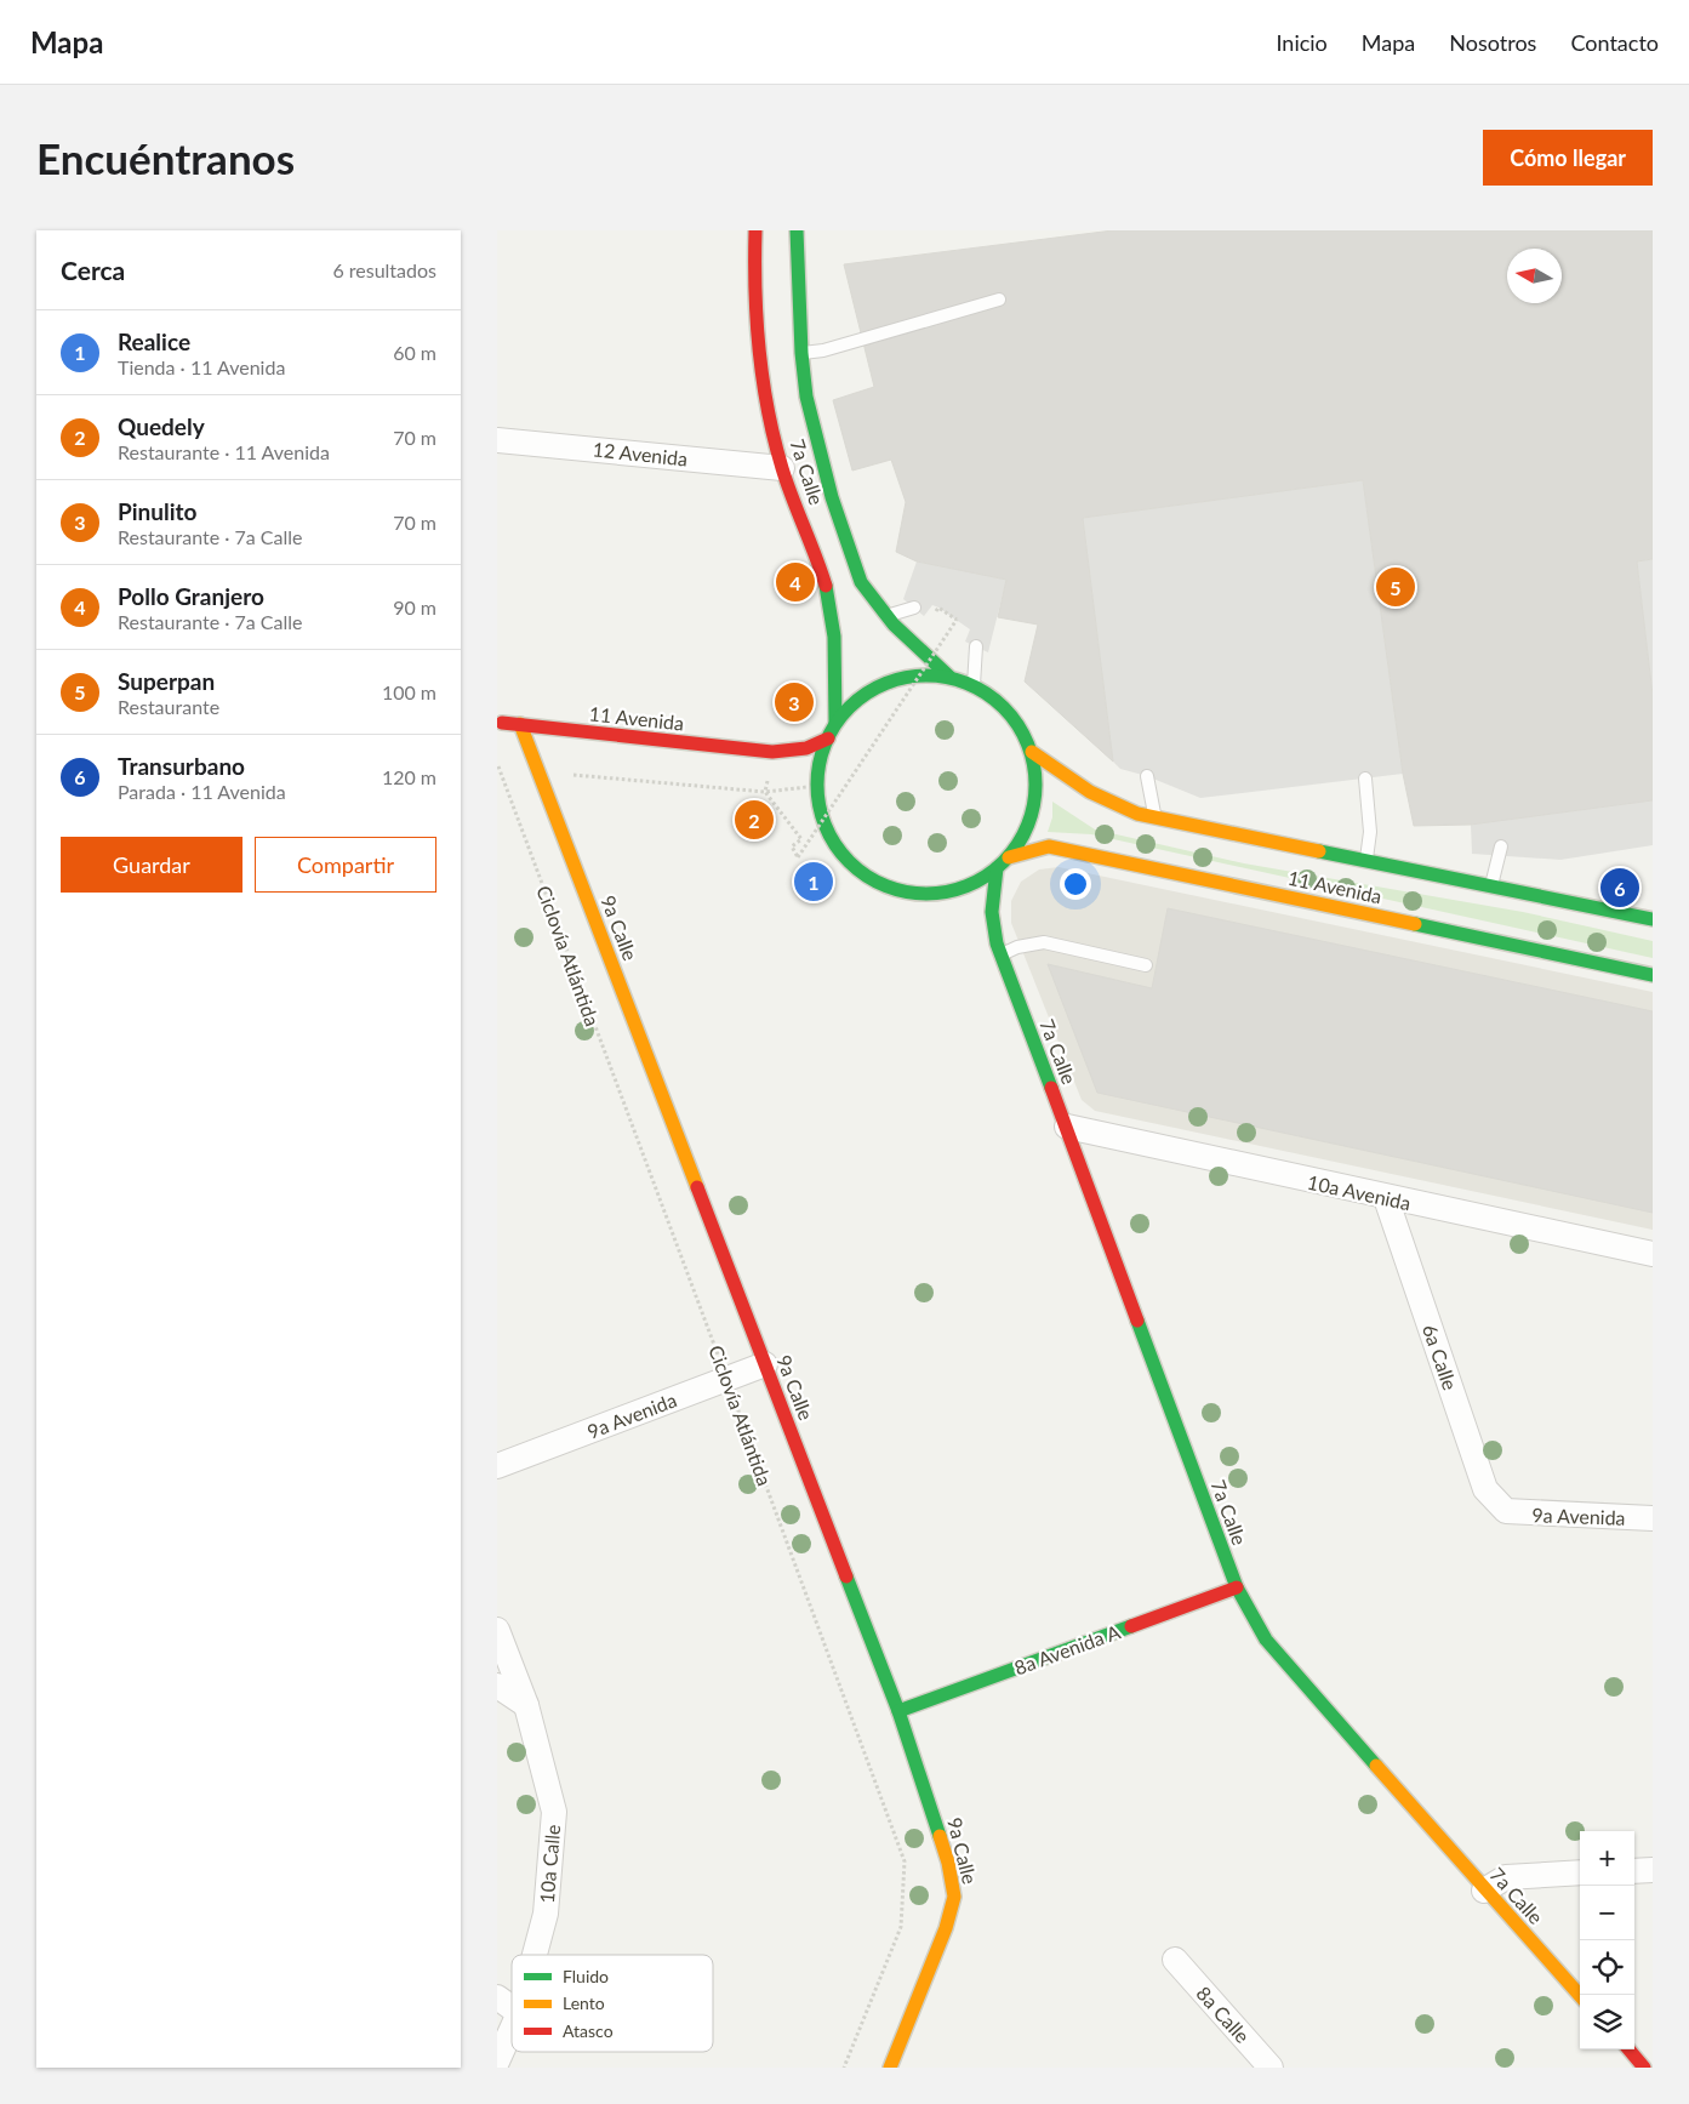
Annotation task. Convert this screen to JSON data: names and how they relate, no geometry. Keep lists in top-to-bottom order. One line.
{"streets":{"main road":["7a Calle","11 Avenida","9a Calle","8a Avenida A"],"street":["12 Avenida","10a Avenida","6a Calle","9a Avenida","10a Calle","8a Calle"],"path":["Ciclovía Atlántida"]},"crossings":[["12 Avenida","7a Calle"],["7a Calle","10a Avenida"],["7a Calle","8a Avenida A"],["11 Avenida","9a Calle"],["11 Avenida","Ciclovía Atlántida"],["9a Calle","Ciclovía Atlántida"],["9a Calle","9a Avenida"],["9a Calle","8a Avenida A"],["Ciclovía Atlántida","9a Avenida"],["10a Avenida","6a Calle"],["6a Calle","9a Avenida"]],"legend":["Fluido","Lento","Atasco"],"north":"left","page":{"header":"Mapa","nav":["Inicio","Mapa","Nosotros","Contacto"],"buttons":["Cómo llegar",["Guardar","Compartir"]],"title":"Encuéntranos","heading":["Cerca","6 resultados"],"list":[{"mark":"1","name":"Realice","note":"Tienda · 11 Avenida","value":"60 m"},{"mark":"2","name":"Quedely","note":"Restaurante · 11 Avenida","value":"70 m"},{"mark":"3","name":"Pinulito","note":"Restaurante · 7a Calle","value":"70 m"},{"mark":"4","name":"Pollo Granjero","note":"Restaurante · 7a Calle","value":"90 m"},{"mark":"5","name":"Superpan","note":"Restaurante","value":"100 m"},{"mark":"6","name":"Transurbano","note":"Parada · 11 Avenida","value":"120 m"}],"pins":["4","5","3","2","1","6"],"map_buttons":["+","−"]}}
